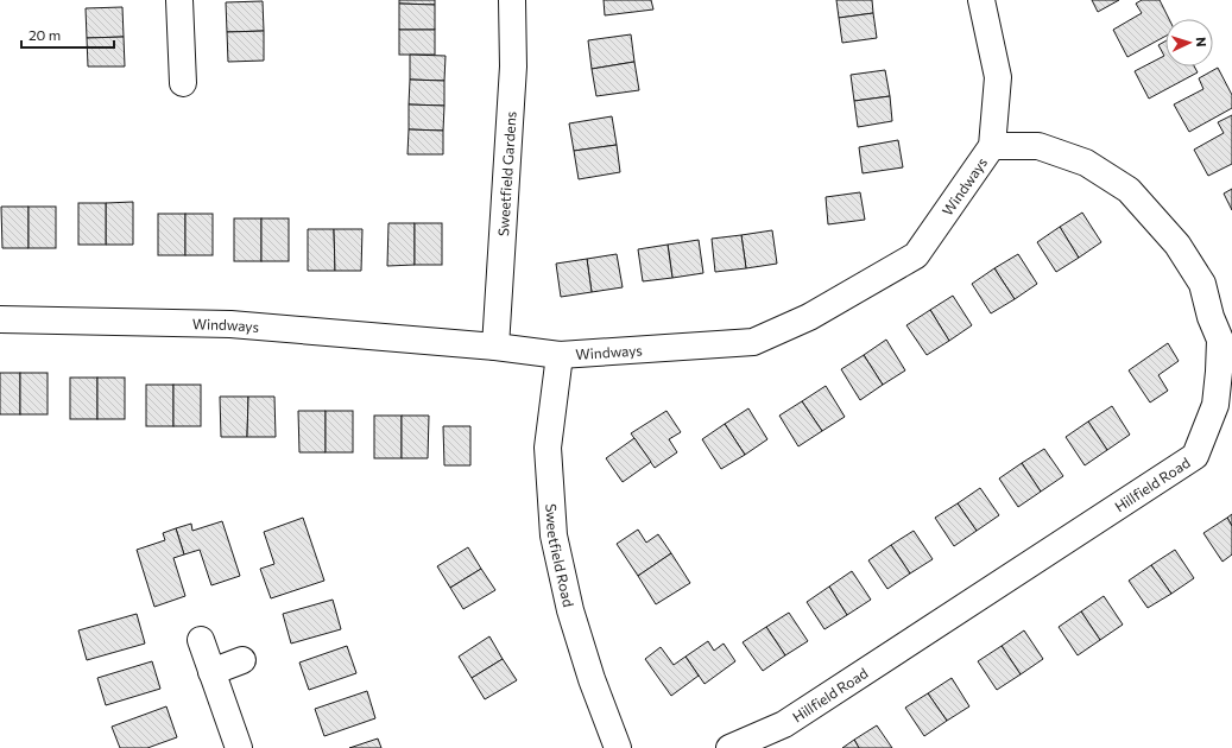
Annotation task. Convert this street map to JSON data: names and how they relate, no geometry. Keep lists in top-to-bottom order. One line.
{"streets":{"street":["Sweetfield Gardens","Windways","Hillfield Road","Sweetfield Road"]},"crossings":[["Sweetfield Gardens","Windways"],["Windways","Hillfield Road"],["Windways","Sweetfield Road"]],"scale_bar":"20 m","north":"right"}
